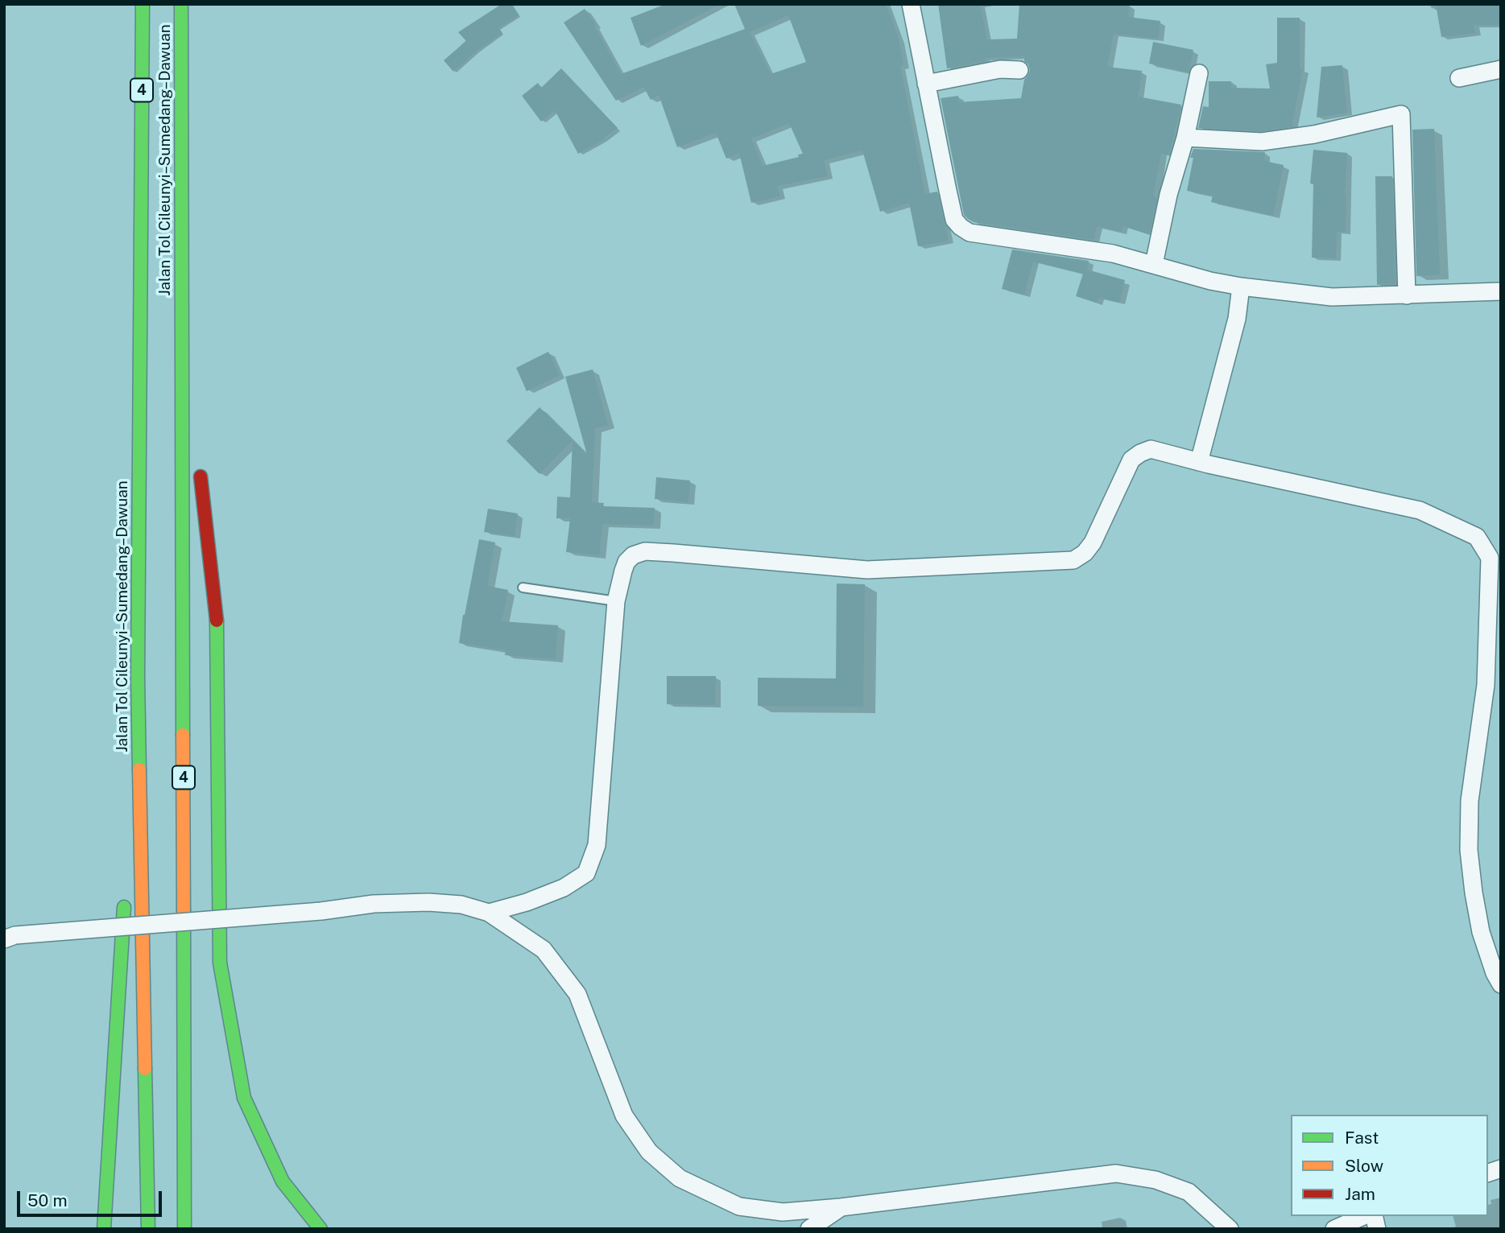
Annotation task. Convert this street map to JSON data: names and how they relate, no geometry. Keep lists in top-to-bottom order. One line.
{"streets":{"highway":["4","Jalan Tol Cileunyi–Sumedang–Dawuan"]},"legend":["Fast","Slow","Jam"],"scale_bar":"50 m"}
